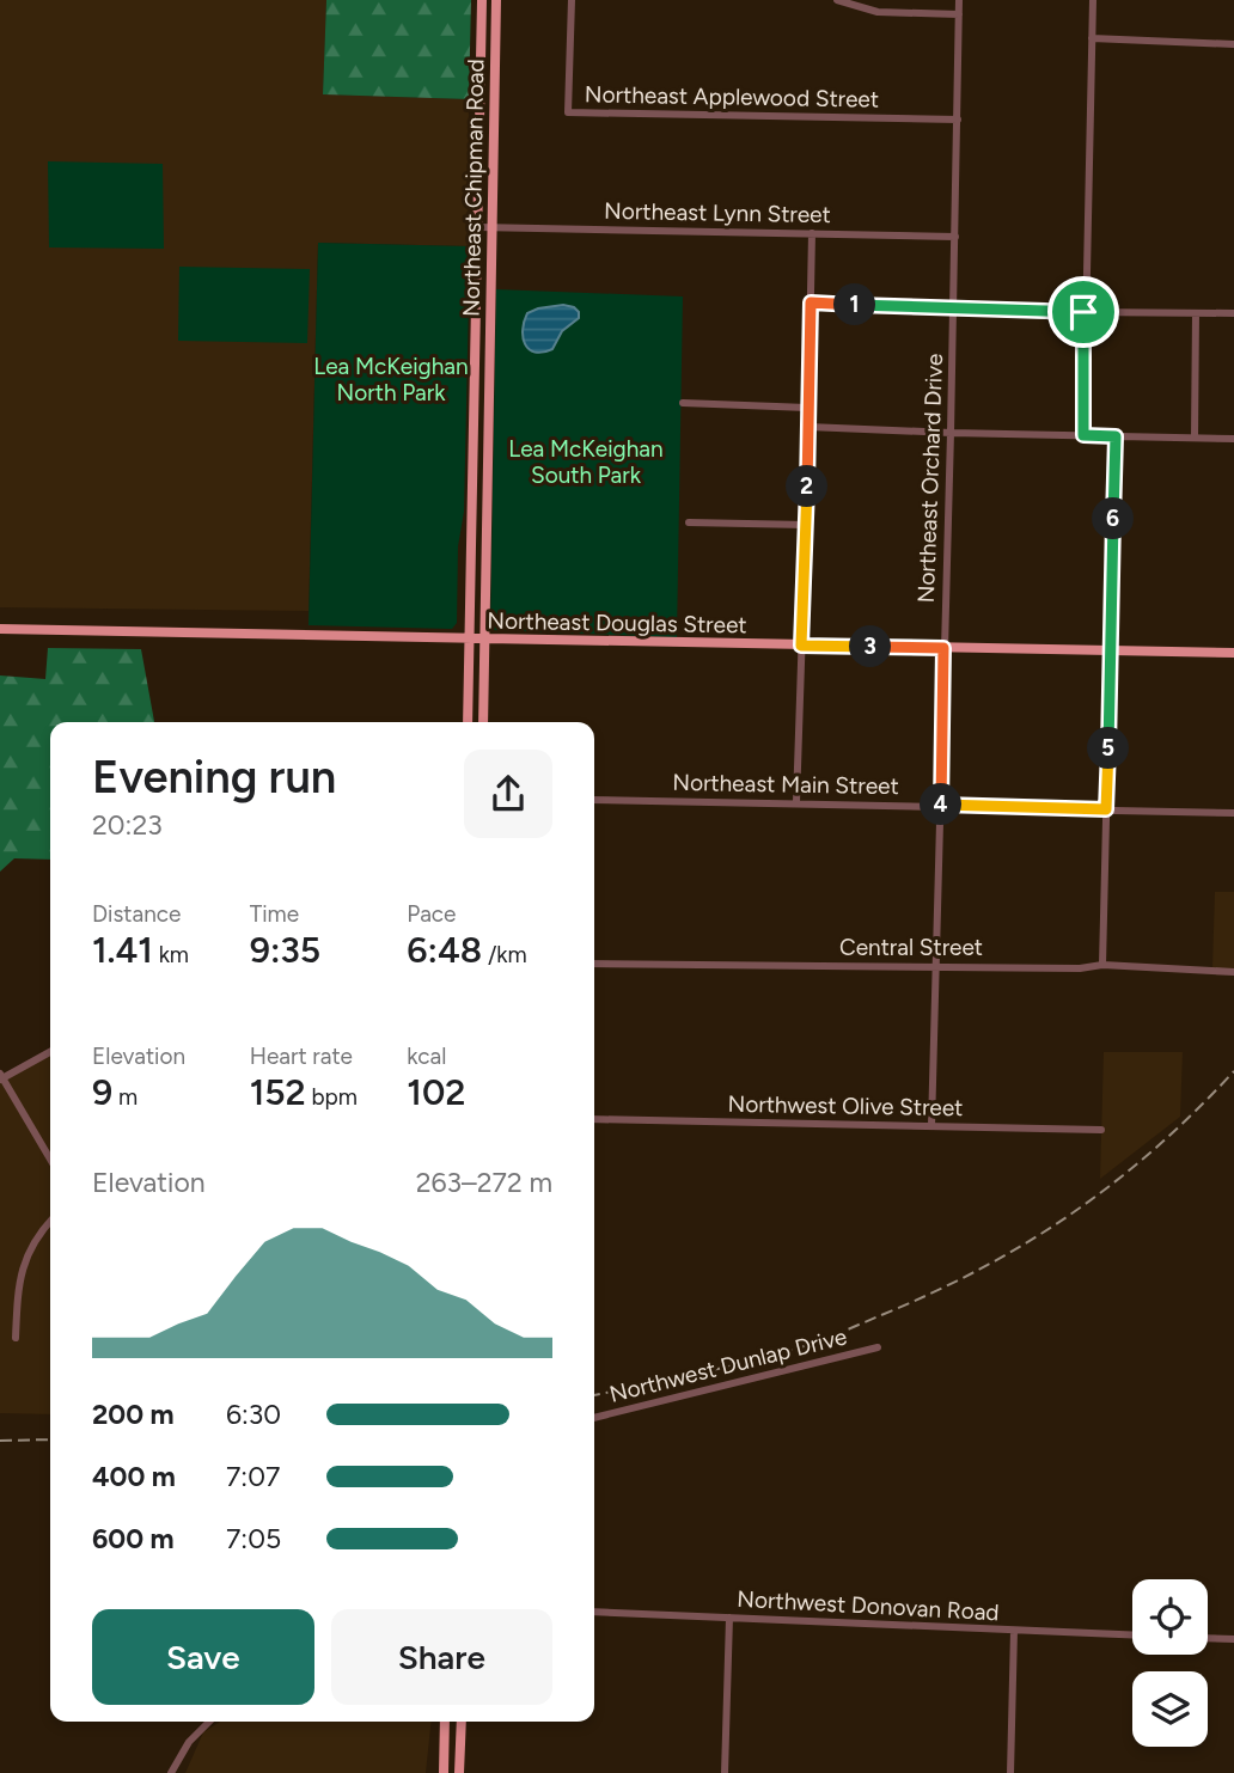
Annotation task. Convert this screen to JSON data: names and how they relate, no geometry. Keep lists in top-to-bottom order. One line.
{"streets":{"main road":["Northeast Chipman Road","Northeast Douglas Street"],"street":["Northeast Applewood Street","Northeast Lynn Street","Northeast Orchard Drive","Northeast Main Street","Central Street","Northwest Olive Street","Northwest Dunlap Drive","Northwest Donovan Road"]},"crossings":[["Northeast Applewood Street","Northeast Orchard Drive"],["Northeast Chipman Road","Northeast Lynn Street"],["Northeast Chipman Road","Northeast Douglas Street"],["Northeast Lynn Street","Northeast Orchard Drive"],["Northeast Orchard Drive","Northeast Douglas Street"],["Northeast Orchard Drive","Northeast Main Street"],["Northeast Orchard Drive","Central Street"],["Northeast Orchard Drive","Northwest Olive Street"]],"parks":["Lea McKeighan North Park","Lea McKeighan South Park"],"page":{"pins":["1","2","6","3","5","4"],"heading":["Evening run","20:23"],"stats":[["Distance","1.41 km"],["Time","9:35"],["Pace","6:48 /km"],["Elevation","9 m"],["Heart rate","152 bpm"],["kcal","102"]],"chart":["Elevation","263–272 m"],"list":[{"name":"200 m","note":"6:30"},{"name":"400 m","note":"7:07"},{"name":"600 m","note":"7:05"}],"buttons":["Save","Share"]}}
